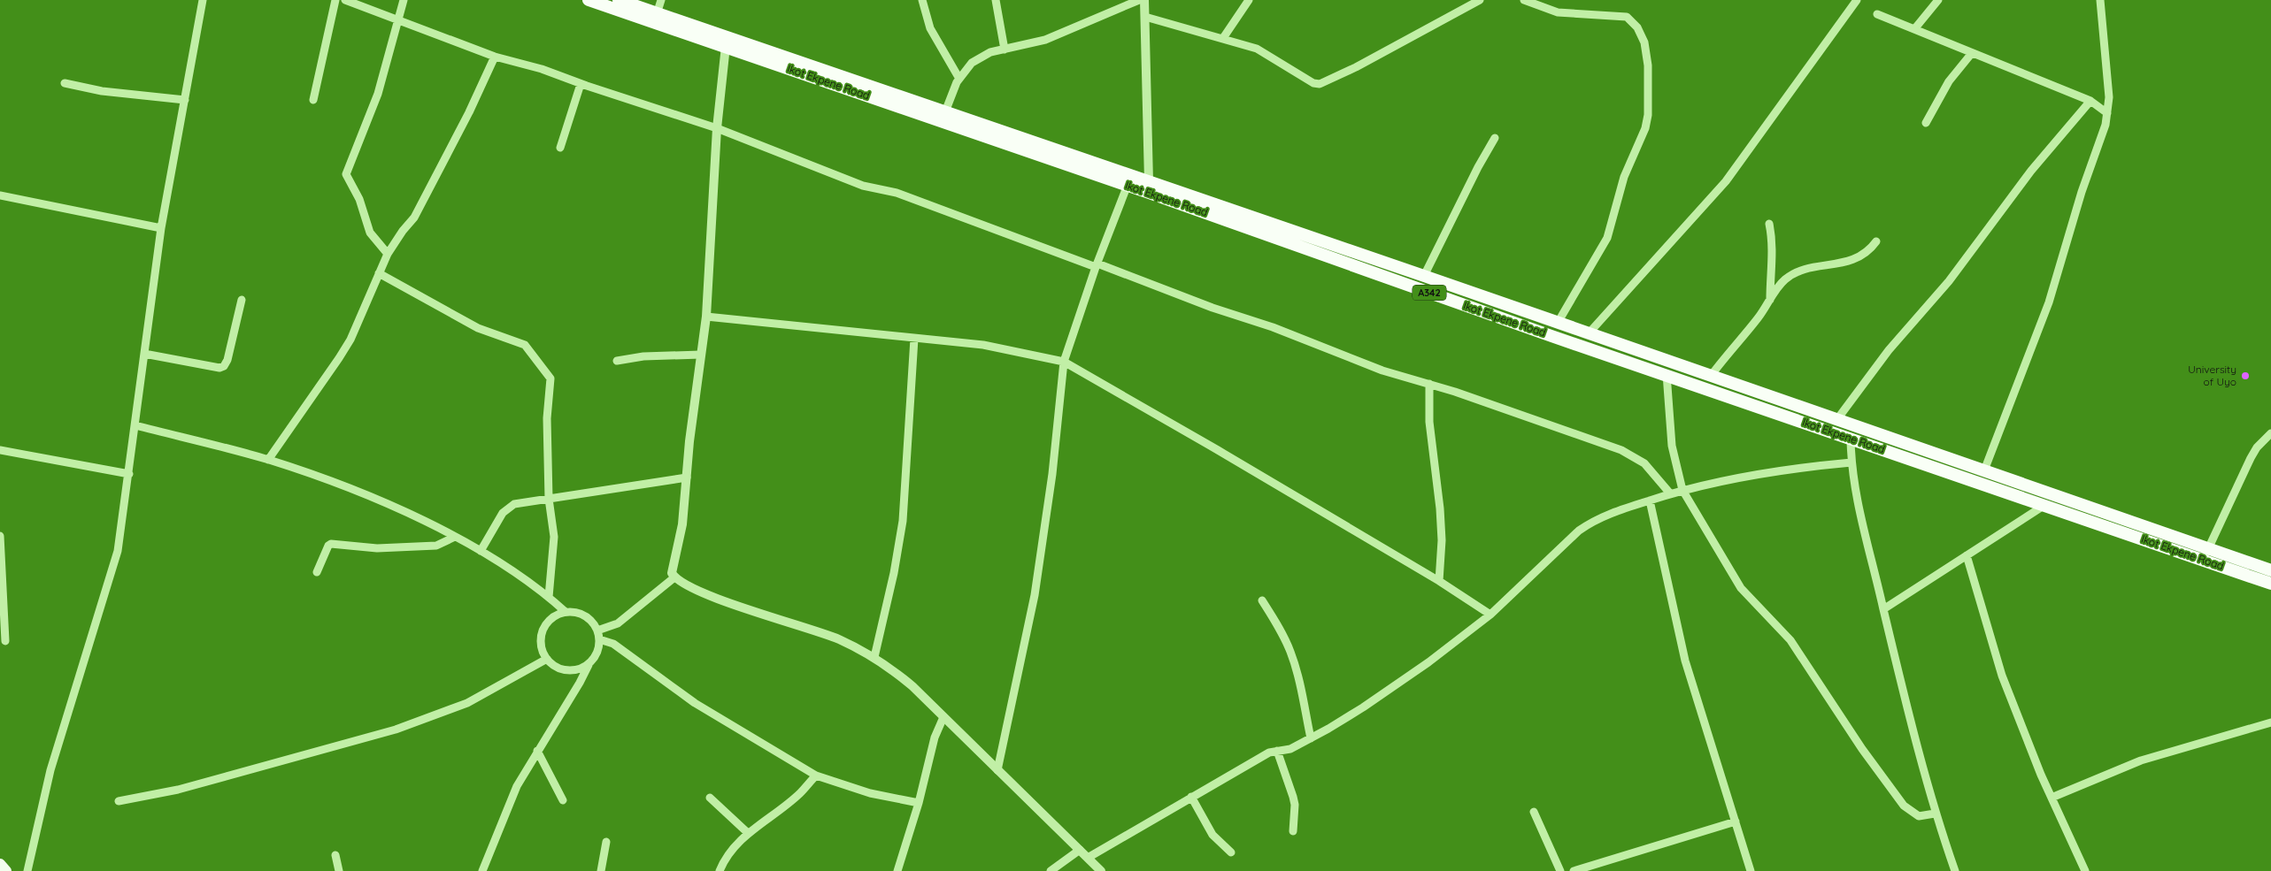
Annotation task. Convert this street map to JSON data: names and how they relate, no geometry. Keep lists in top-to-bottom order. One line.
{"streets":{"highway":["Ikot Ekpene Road","A342"]},"places":["University of Uyo"]}
